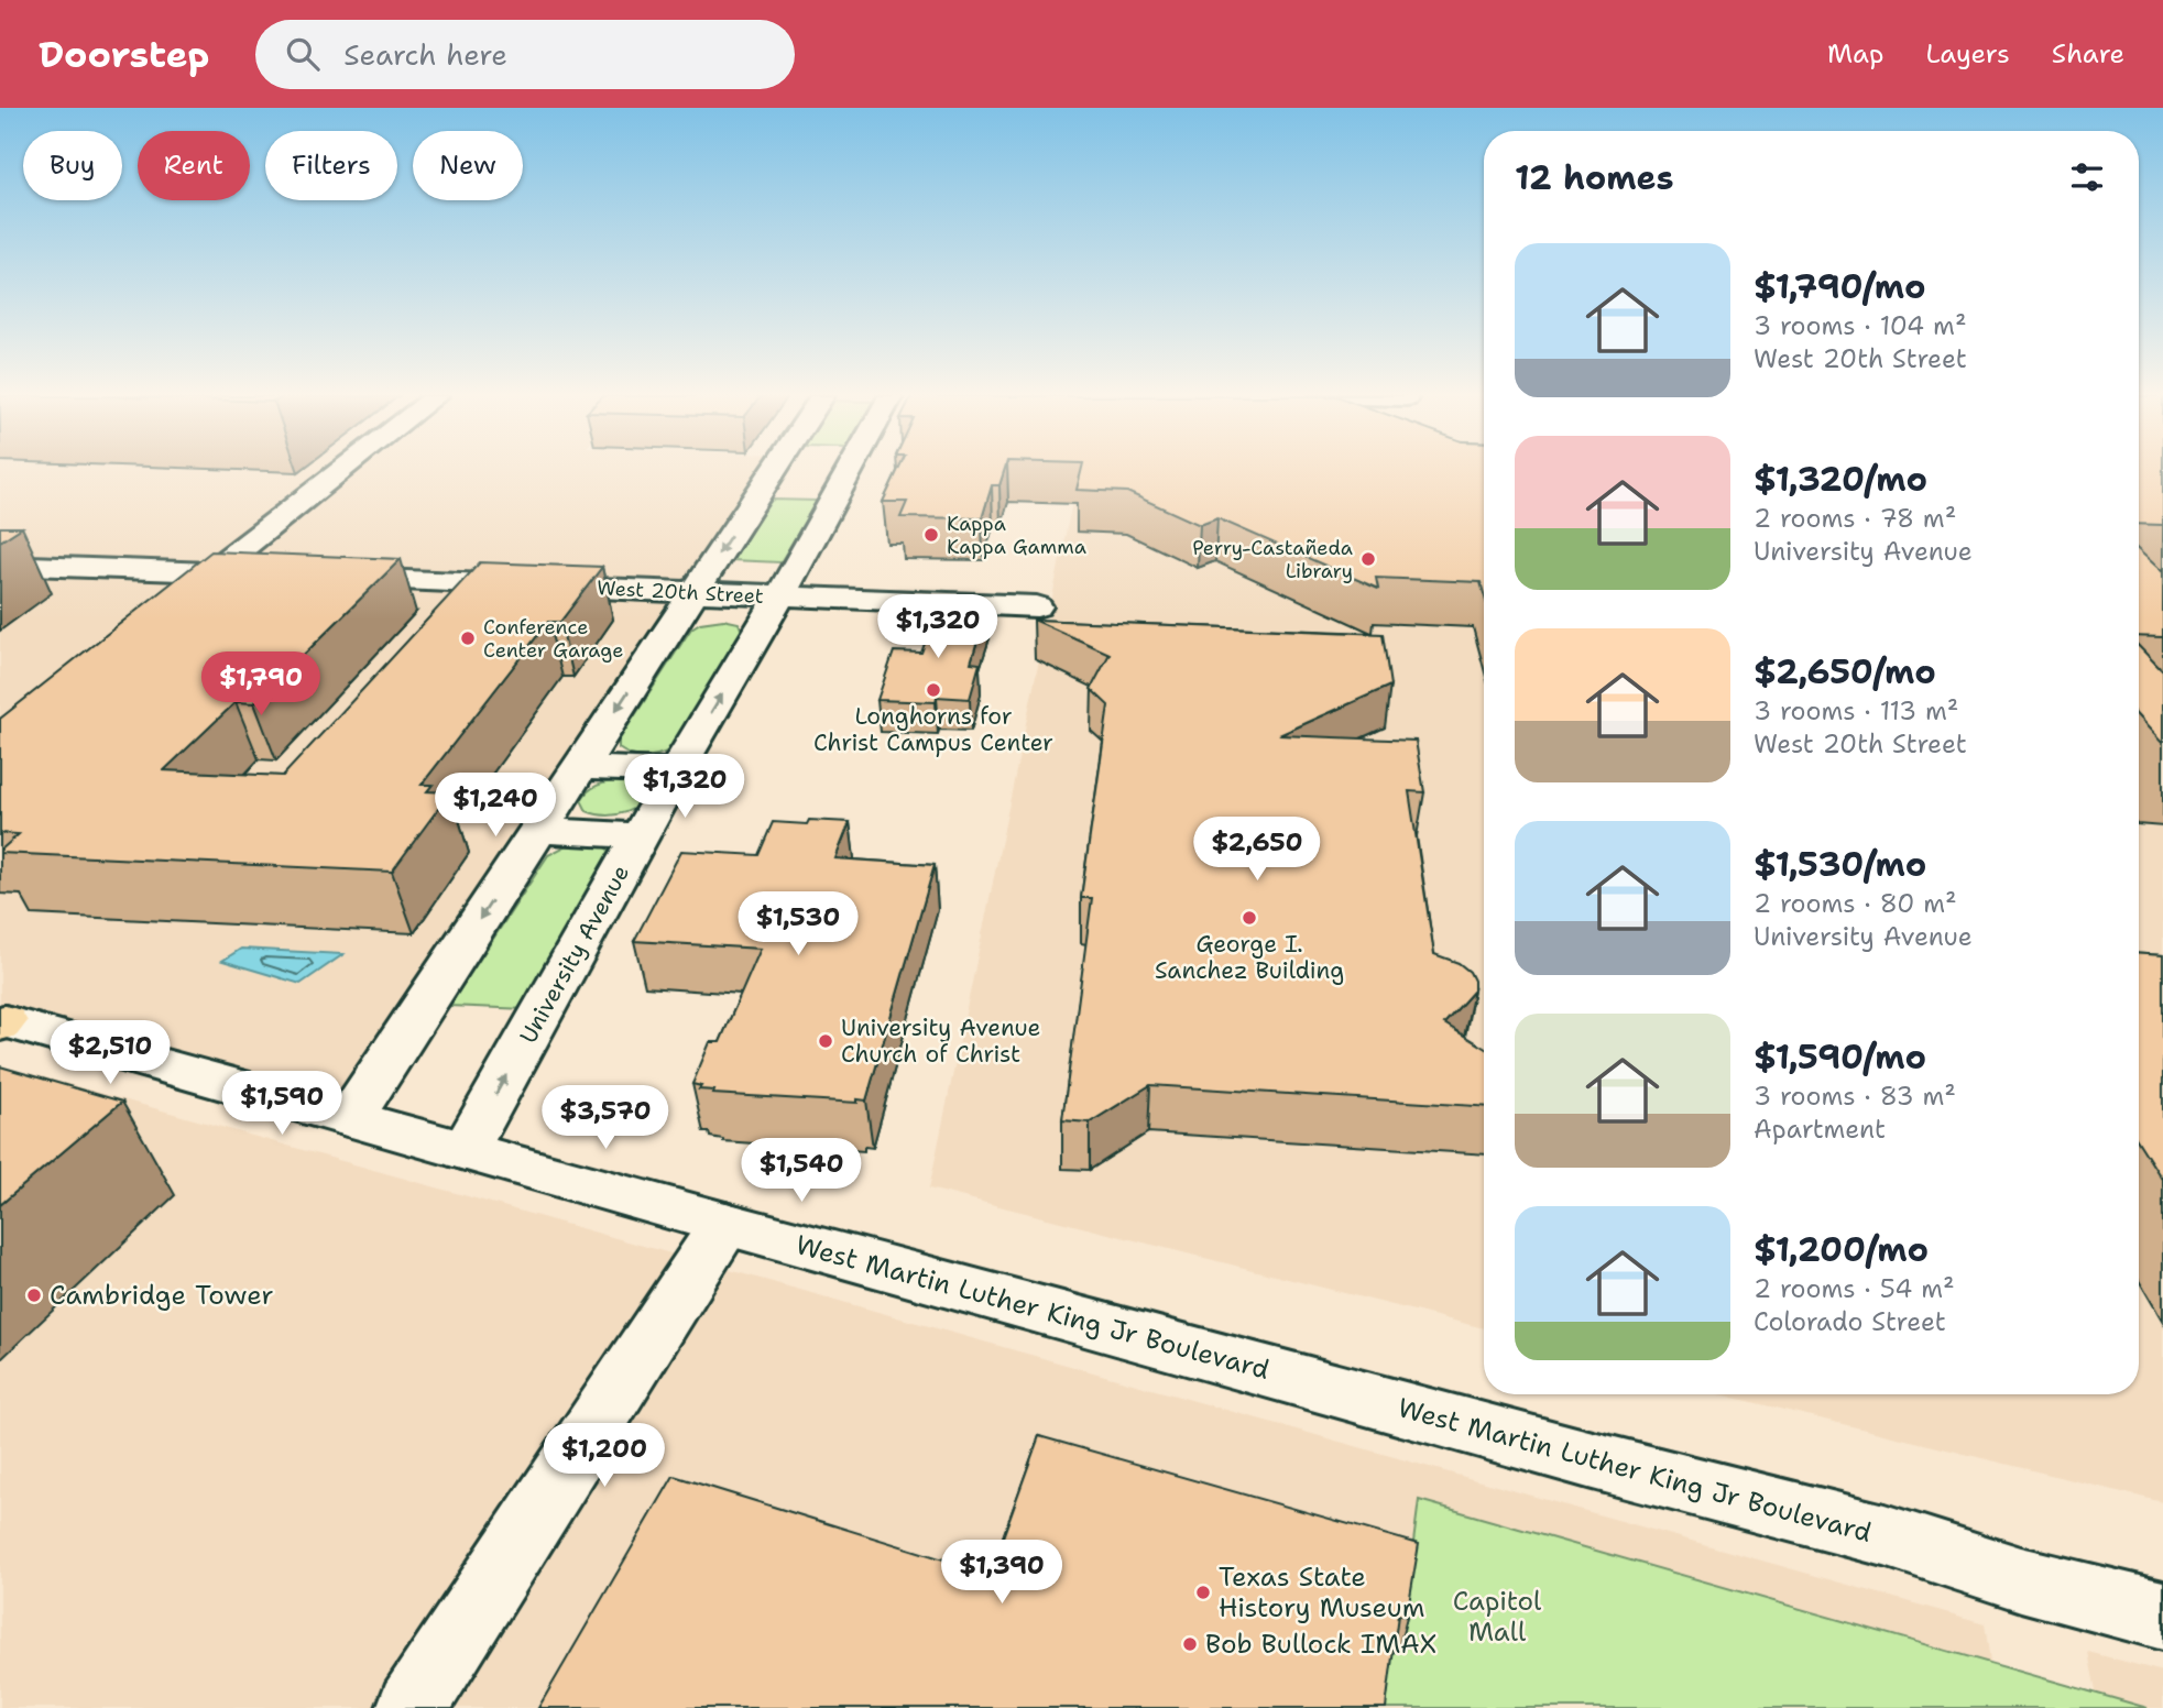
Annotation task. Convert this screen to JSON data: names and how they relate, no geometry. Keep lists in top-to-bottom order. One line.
{"streets":{"street":["West 20th Street","University Avenue","West Martin Luther King Jr Boulevard"]},"crossings":[["West 20th Street","University Avenue"],["University Avenue","West Martin Luther King Jr Boulevard"]],"parks":["Capitol Mall"],"places":["Kappa Kappa Gamma","Perry-Castañeda Library","Conference Center Garage","Longhorns for Christ Campus Center","George I. Sanchez Building","University Avenue Church of Christ","Cambridge Tower","Texas State History Museum","Bob Bullock IMAX"],"page":{"header":"Doorstep","search":"Search here","nav":["Map","Layers","Share"],"chip":["Buy","Rent","Filters","New"],"heading":"12 homes","list":[{"name":"$1,790/mo","note":"3 rooms · 104 m² · West 20th Street"},{"name":"$1,320/mo","note":"2 rooms · 78 m² · University Avenue"},{"name":"$2,650/mo","note":"3 rooms · 113 m² · West 20th Street"},{"name":"$1,530/mo","note":"2 rooms · 80 m² · University Avenue"},{"name":"$1,590/mo","note":"3 rooms · 83 m² · Apartment"},{"name":"$1,200/mo","note":"2 rooms · 54 m² · Colorado Street"}],"price":["$1,320","$1,790","$1,320","$1,240","$2,650","$1,530","$2,510","$1,590","$3,570","$1,540","$1,200","$1,390"]}}
